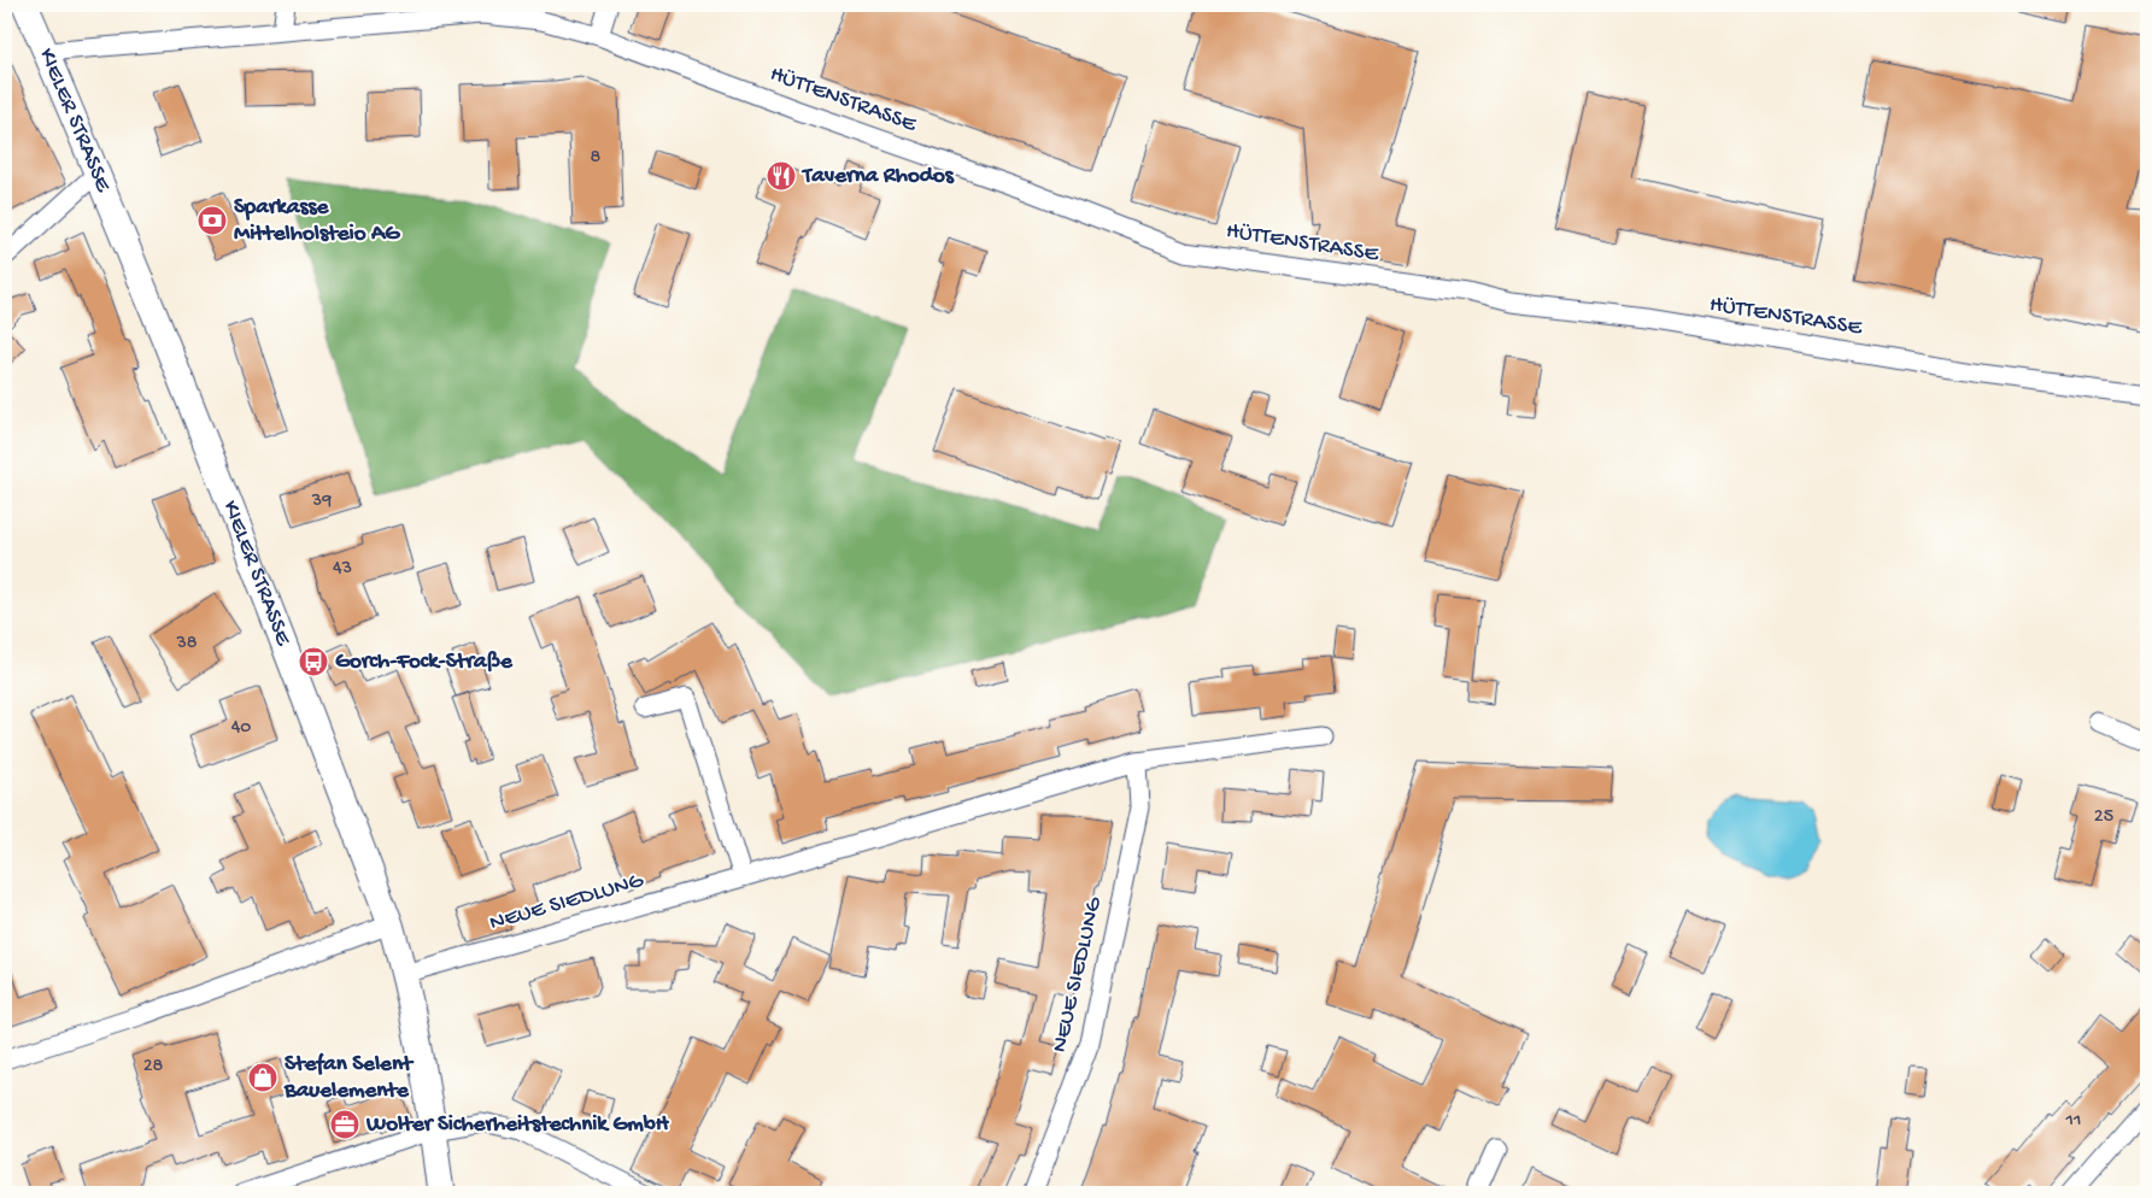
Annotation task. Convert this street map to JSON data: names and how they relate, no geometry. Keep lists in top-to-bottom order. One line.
{"streets":{"main road":["KIELER STRASSE"],"street":["HÜTTENSTRASSE","NEUE SIEDLUNG"]},"crossings":[["HÜTTENSTRASSE","KIELER STRASSE"],["KIELER STRASSE","NEUE SIEDLUNG"]],"places":{"restaurant":["Taverna Rhodos"],"bank":["Sparkasse Mittelholsteio AG"],"bus stop":["Gorch-Fock-Straße"],"shop":["Stefan Selent Bauelemente"],"office":["Wolter Sicherheitstechnik GmbH"]},"house_numbers":["8","39","43","38","40","25","28","11"]}
